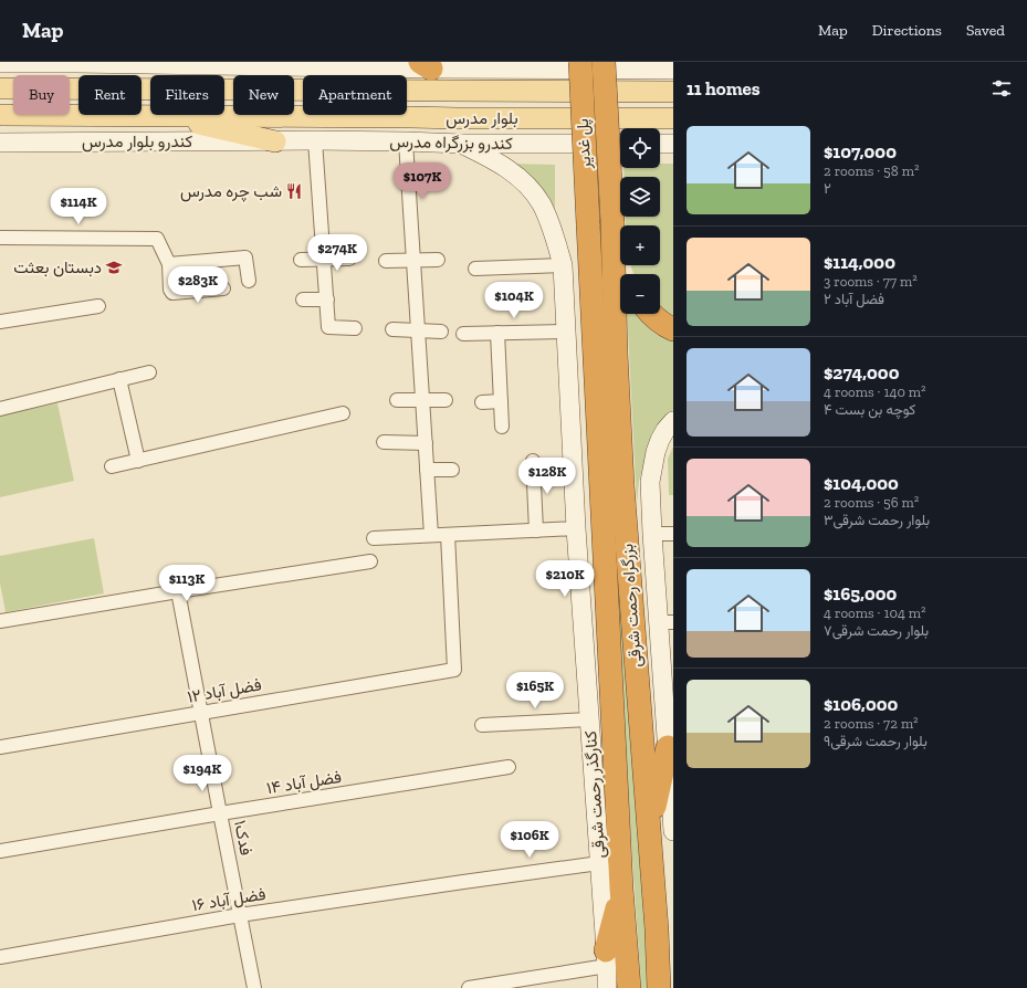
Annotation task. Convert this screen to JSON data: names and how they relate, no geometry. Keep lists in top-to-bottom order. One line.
{"streets":{"highway":["پل غدیر","بزرگراه رحمت شرقی"],"main road":["بلوار مدرس","کندرو بلوار مدرس","کندرو بزرگراه مدرس","کنارگذر رحمت شرقی"],"street":["فضل آباد ۱۲","فضل آباد ۱۴","فدک۱","فضل آباد ۱۶"]},"crossings":[["کندرو بلوار مدرس","کندرو بزرگراه مدرس"],["کندرو بزرگراه مدرس","کنارگذر رحمت شرقی"],["پل غدیر","بزرگراه رحمت شرقی"],["فضل آباد ۱۲","فدک۱"],["فضل آباد ۱۴","فدک۱"],["کنارگذر رحمت شرقی","فضل آباد ۱۶"],["فدک۱","فضل آباد ۱۶"]],"places":{"restaurant":["شب چره مدرس"],"school or university":["دبستان بعثت"]},"page":{"header":"Map","nav":["Map","Directions","Saved"],"heading":"11 homes","chip":["Buy","Rent","Filters","New","Apartment"],"list":[{"name":"$107,000","note":"2 rooms · 58 m² · ۲"},{"name":"$114,000","note":"3 rooms · 77 m² · فضل آباد ۲"},{"name":"$274,000","note":"4 rooms · 140 m² · کوچه بن بست ۴"},{"name":"$104,000","note":"2 rooms · 56 m² · بلوار رحمت شرقی۳"},{"name":"$165,000","note":"4 rooms · 104 m² · بلوار رحمت شرقی۷"},{"name":"$106,000","note":"2 rooms · 72 m² · بلوار رحمت شرقی۹"}],"map_buttons":["+","−"],"price":["$107K","$114K","$274K","$283K","$104K","$128K","$210K","$113K","$165K","$194K","$106K"]}}
